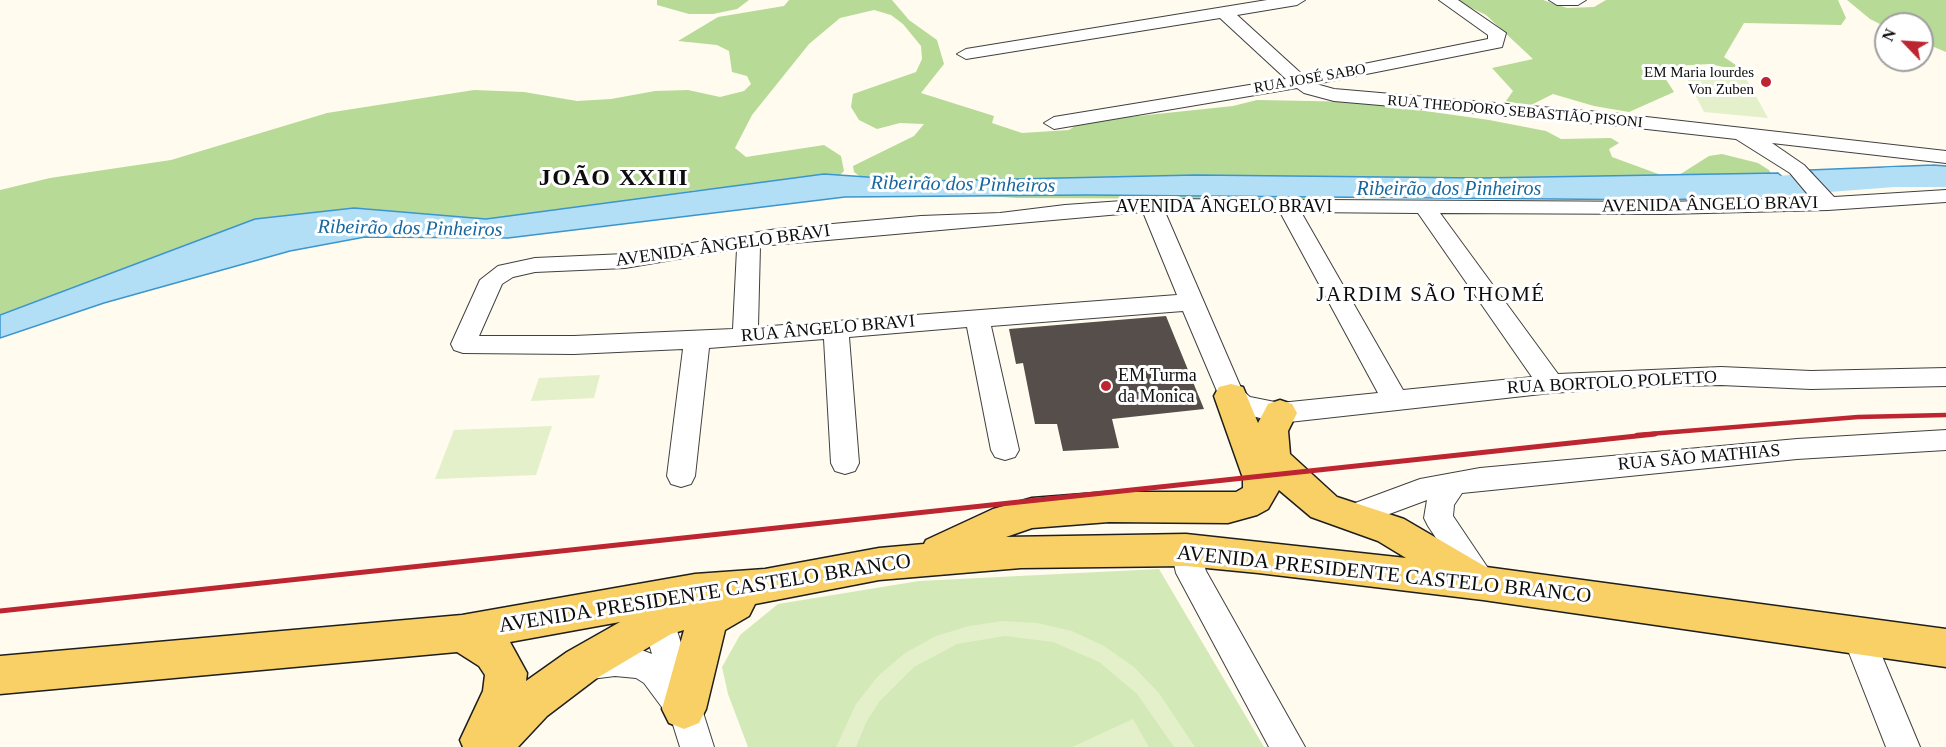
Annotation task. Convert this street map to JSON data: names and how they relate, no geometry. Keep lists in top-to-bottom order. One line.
{"streets":{"main road":["AVENIDA PRESIDENTE CASTELO BRANCO"],"street":["RUA JOSÉ SABO","RUA THEODORO SEBASTIÃO PISONI","AVENIDA ÂNGELO BRAVI","RUA ÂNGELO BRAVI","RUA BORTOLO POLETTO","RUA SÃO MATHIAS"]},"crossings":[["RUA JOSÉ SABO","RUA THEODORO SEBASTIÃO PISONI"],["RUA THEODORO SEBASTIÃO PISONI","AVENIDA ÂNGELO BRAVI"],["AVENIDA ÂNGELO BRAVI","RUA ÂNGELO BRAVI"]],"districts":["JOÃO XXIII","JARDIM SÃO THOMÉ"],"water":["Ribeirão dos Pinheiros"],"places":["EM Maria lourdes Von Zuben","EM Turma da Monica"],"north":"top left"}
